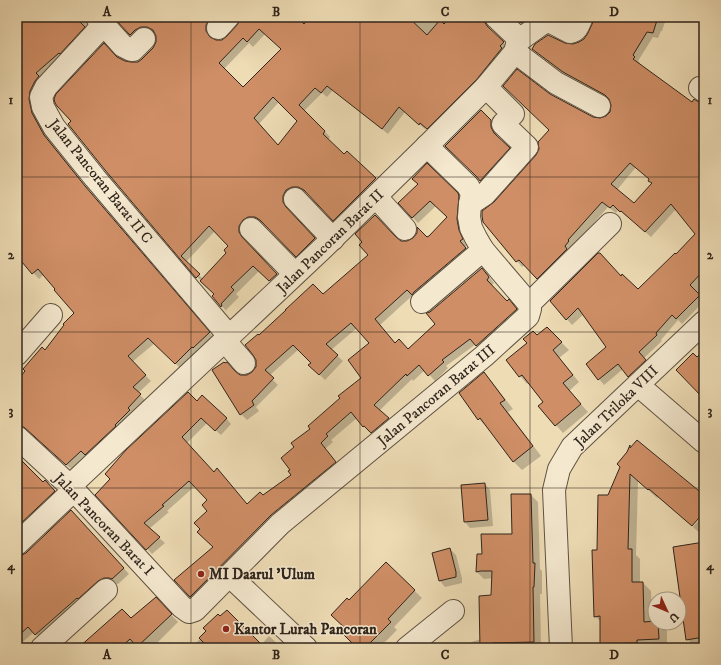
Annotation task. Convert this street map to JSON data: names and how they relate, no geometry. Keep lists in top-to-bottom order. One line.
{"streets":{"street":["Jalan Pancoran Barat II C","Jalan Pancoran Barat II","Jalan Pancoran Barat III","Jalan Triloka VIII","Jalan Pancoran Barat I"]},"crossings":[["Jalan Pancoran Barat II C","Jalan Pancoran Barat II"],["Jalan Pancoran Barat II","Jalan Pancoran Barat I"],["Jalan Pancoran Barat III","Jalan Pancoran Barat I"]],"places":["MI Daarul 'Ulum","Kantor Lurah Pancoran"],"north":"bottom right","grid":{"columns":["A","B","C","D"],"rows":["1","2","3","4"]}}
